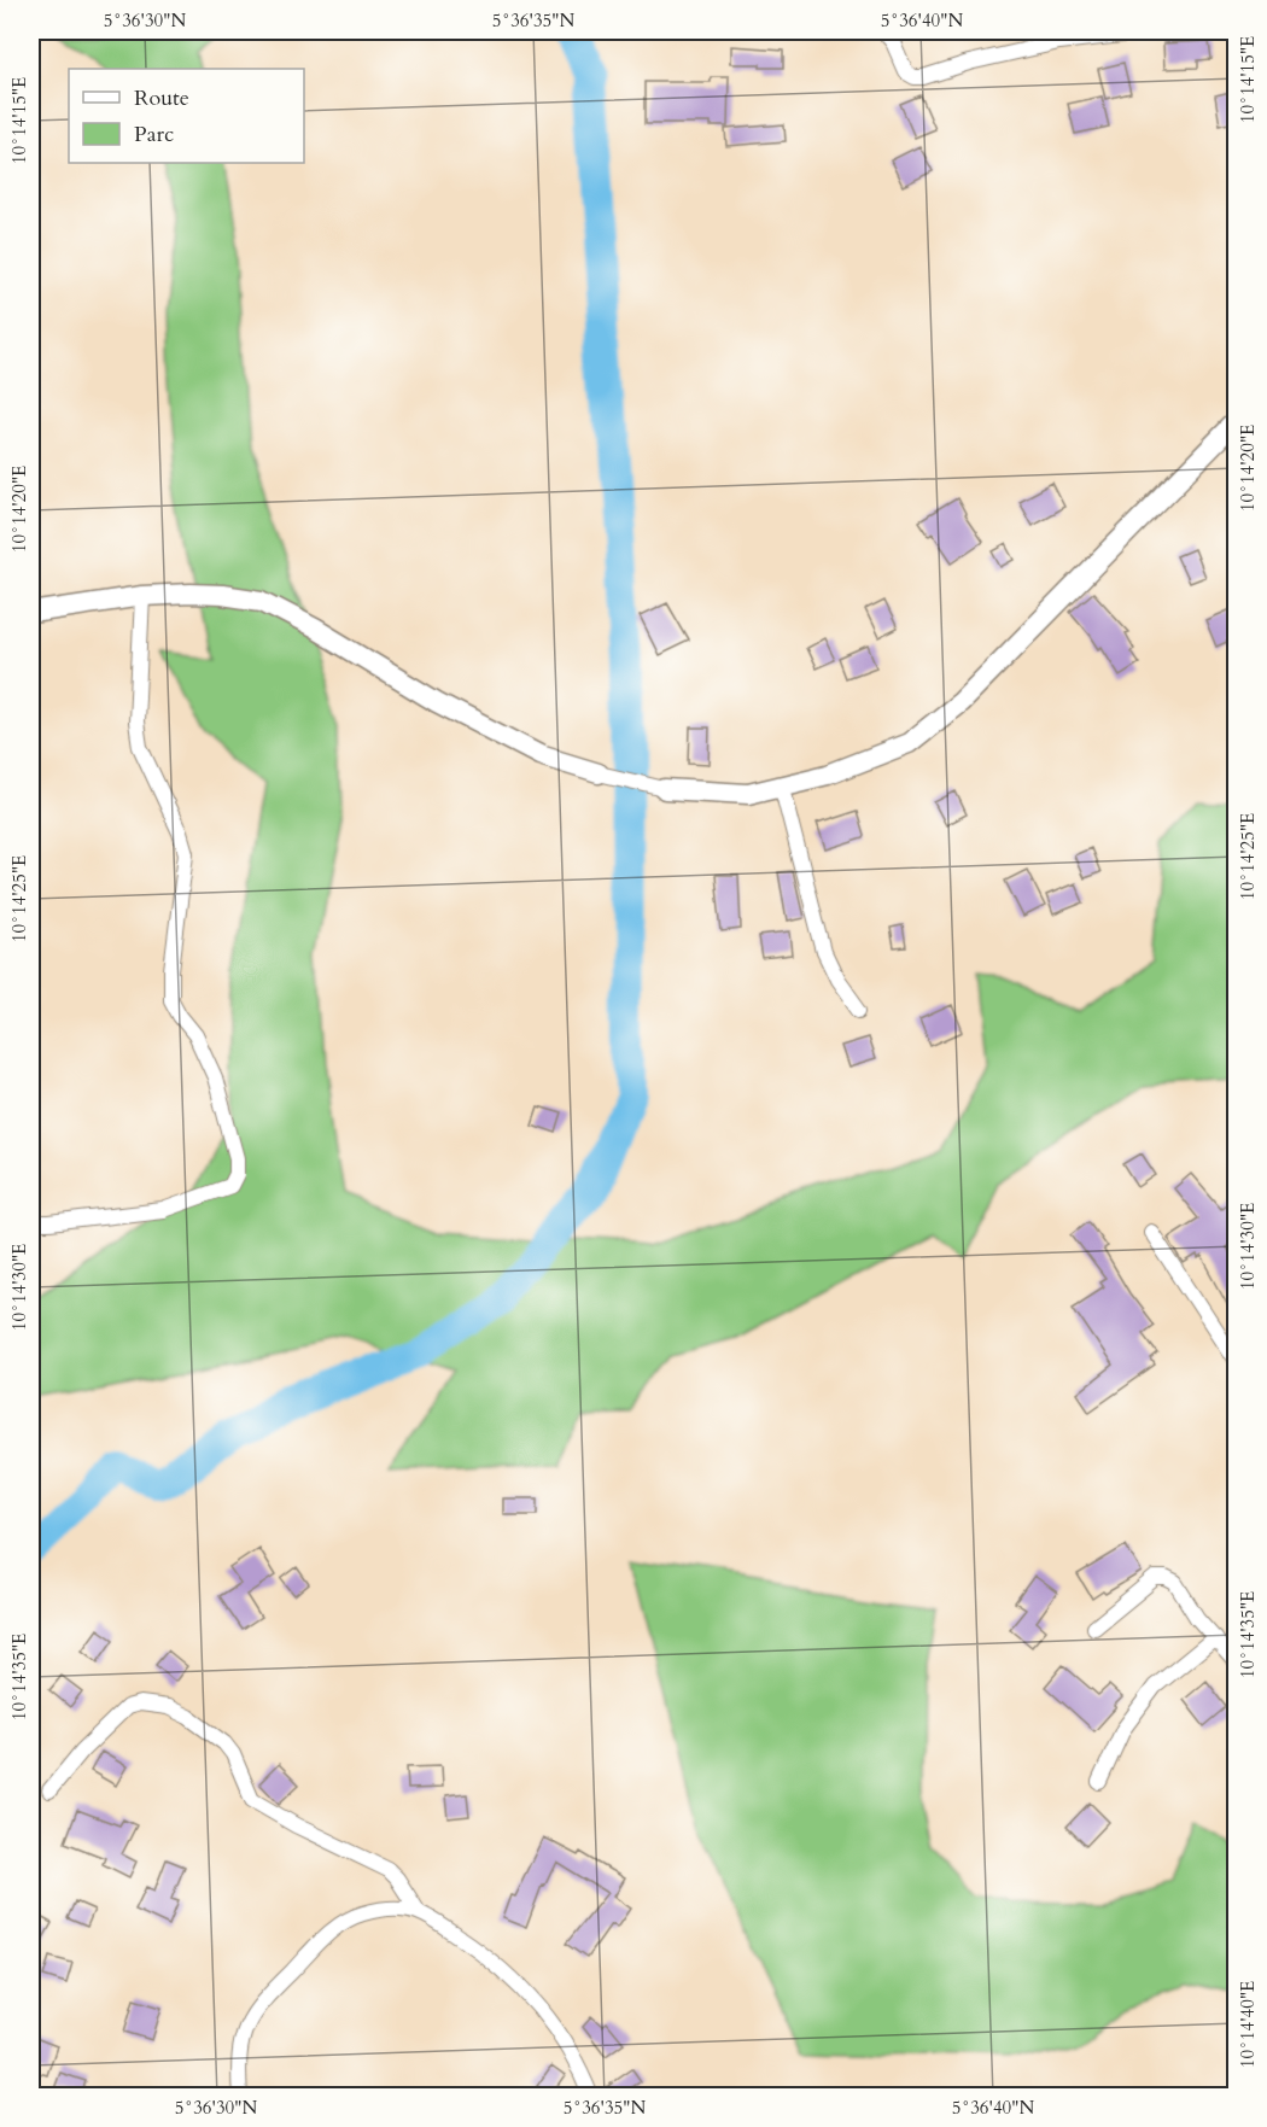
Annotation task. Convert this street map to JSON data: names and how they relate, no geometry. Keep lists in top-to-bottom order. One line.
{"legend":["Route","Parc"],"coordinates":["5°36'30\"N","5°36'35\"N","5°36'40\"N","10°14'15\"E","10°14'20\"E","10°14'25\"E","10°14'30\"E","10°14'35\"E","10°14'40\"E"]}
